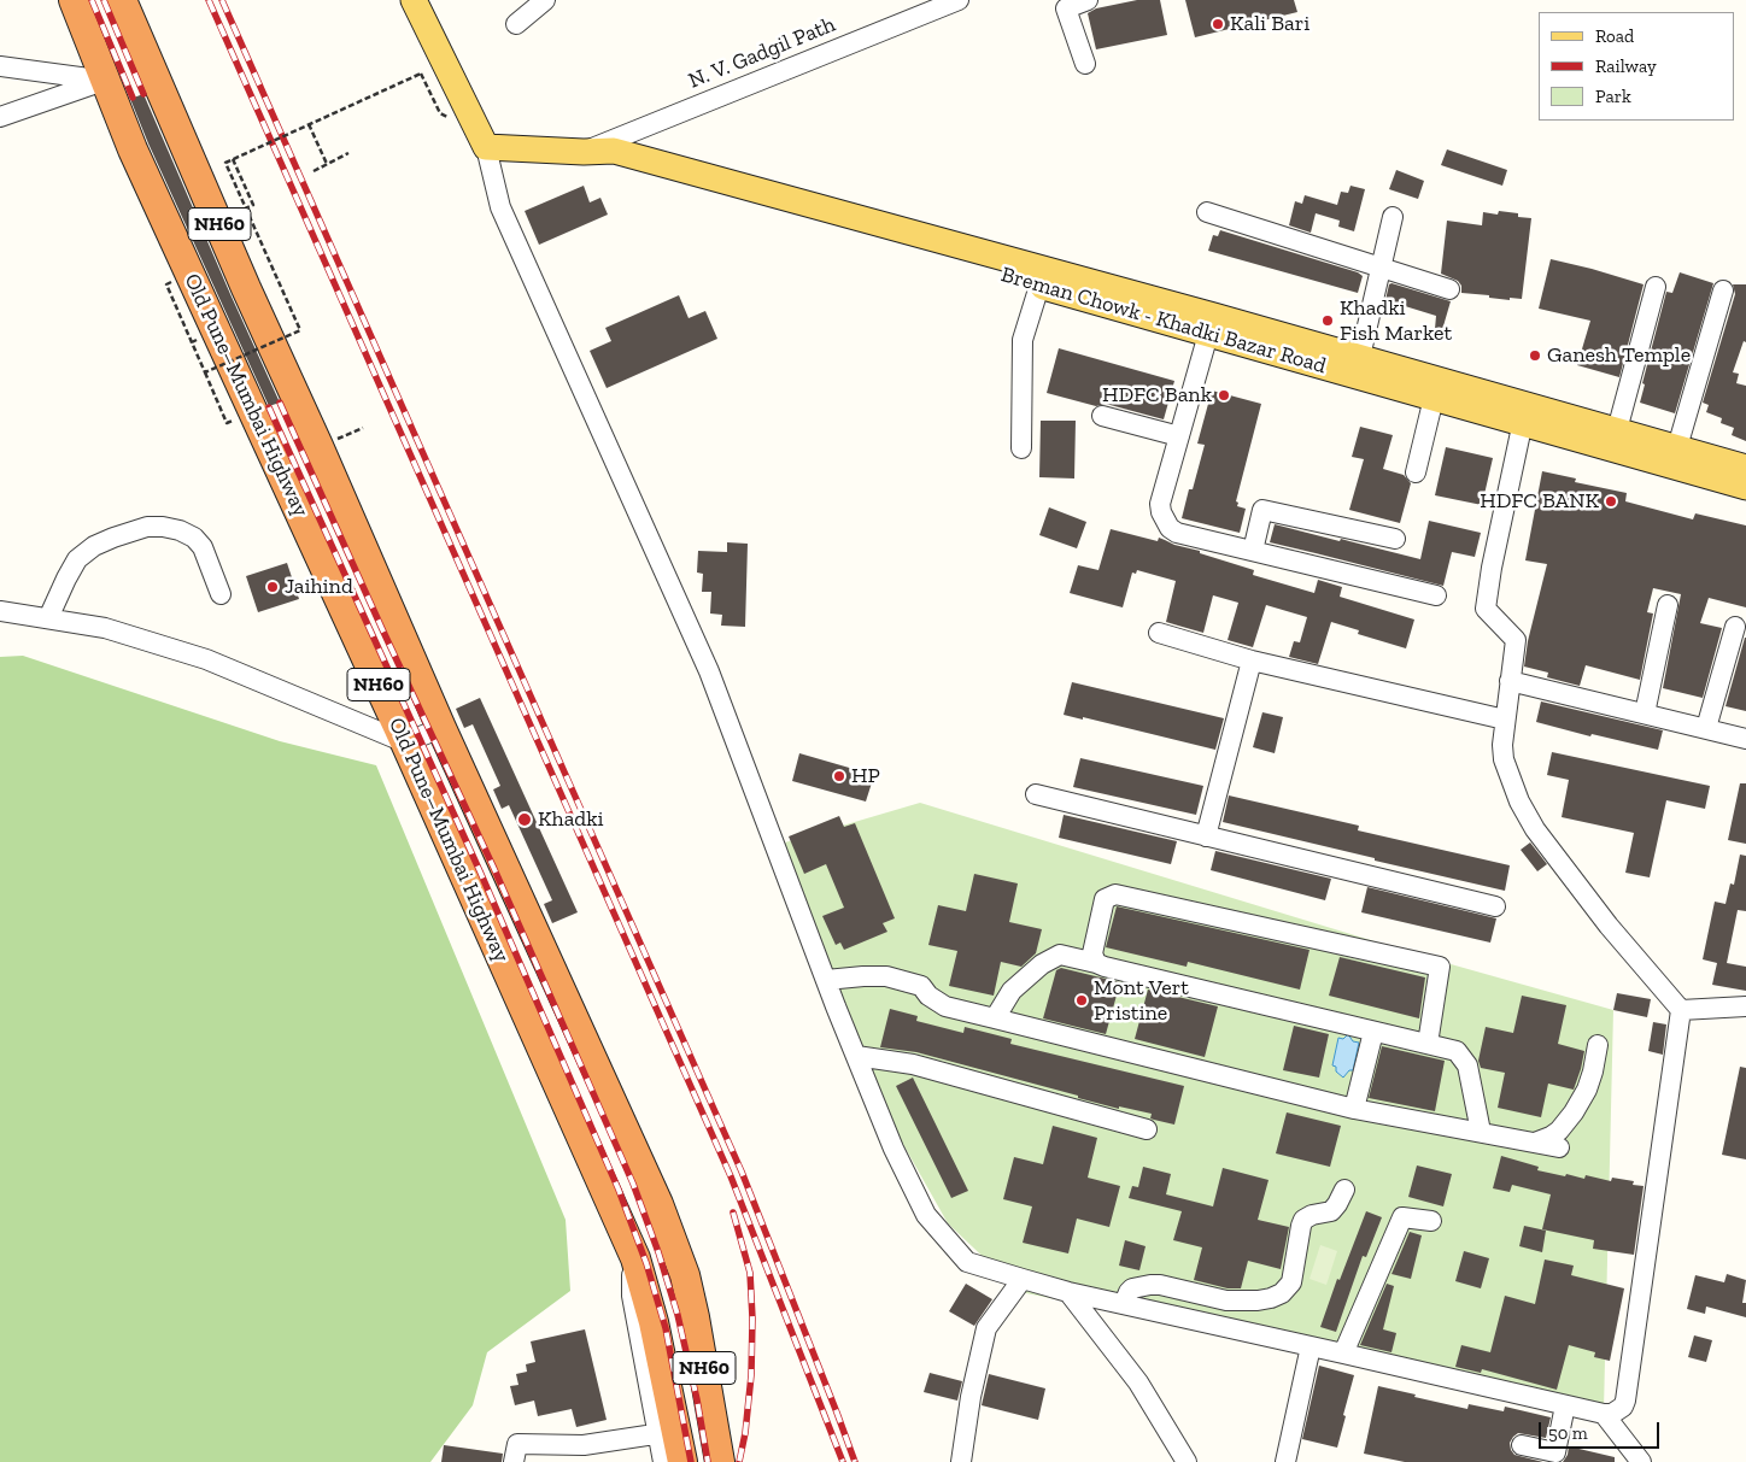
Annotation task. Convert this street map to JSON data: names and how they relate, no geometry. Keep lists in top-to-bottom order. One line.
{"streets":{"highway":["NH60","Old Pune–Mumbai Highway"],"main road":["Breman Chowk - Khadki Bazar Road"],"street":["N. V. Gadgil Path"]},"crossings":[["N. V. Gadgil Path","Breman Chowk - Khadki Bazar Road"]],"places":["Kali Bari","Khadki Fish Market","Ganesh Temple","HDFC Bank","HDFC BANK","Jaihind","HP","Khadki","Mont Vert Pristine"],"legend":["Road","Railway","Park"],"scale_bar":"50 m"}
